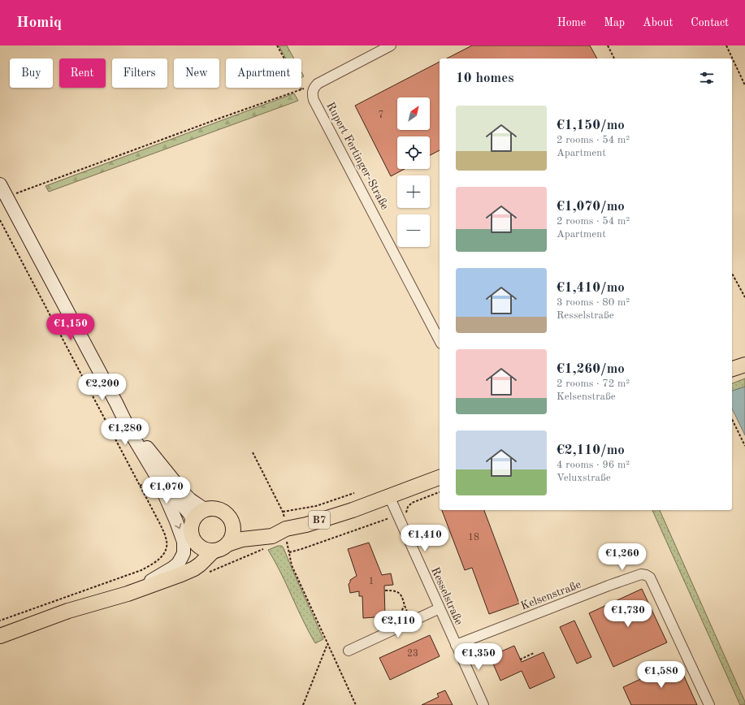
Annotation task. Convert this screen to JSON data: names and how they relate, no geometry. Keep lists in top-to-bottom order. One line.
{"streets":{"main road":["B7"],"street":["Rupert Fertinger-Straße","Kelsenstraße","Resselstraße"]},"crossings":[["B7","Resselstraße"],["Kelsenstraße","Resselstraße"]],"house_numbers":["7","18","1","23"],"north":"top right","page":{"header":"Homiq","nav":["Home","Map","About","Contact"],"chip":["Buy","Rent","Filters","New","Apartment"],"heading":"10 homes","map_buttons":["+","−"],"list":[{"name":"€1,150/mo","note":"2 rooms · 54 m² · Apartment"},{"name":"€1,070/mo","note":"2 rooms · 54 m² · Apartment"},{"name":"€1,410/mo","note":"3 rooms · 80 m² · Resselstraße"},{"name":"€1,260/mo","note":"2 rooms · 72 m² · Kelsenstraße"},{"name":"€2,110/mo","note":"4 rooms · 96 m² · Veluxstraße"}],"price":["€1,150","€2,200","€1,280","€1,070","€1,410","€1,260","€1,730","€2,110","€1,350","€1,580"]}}
